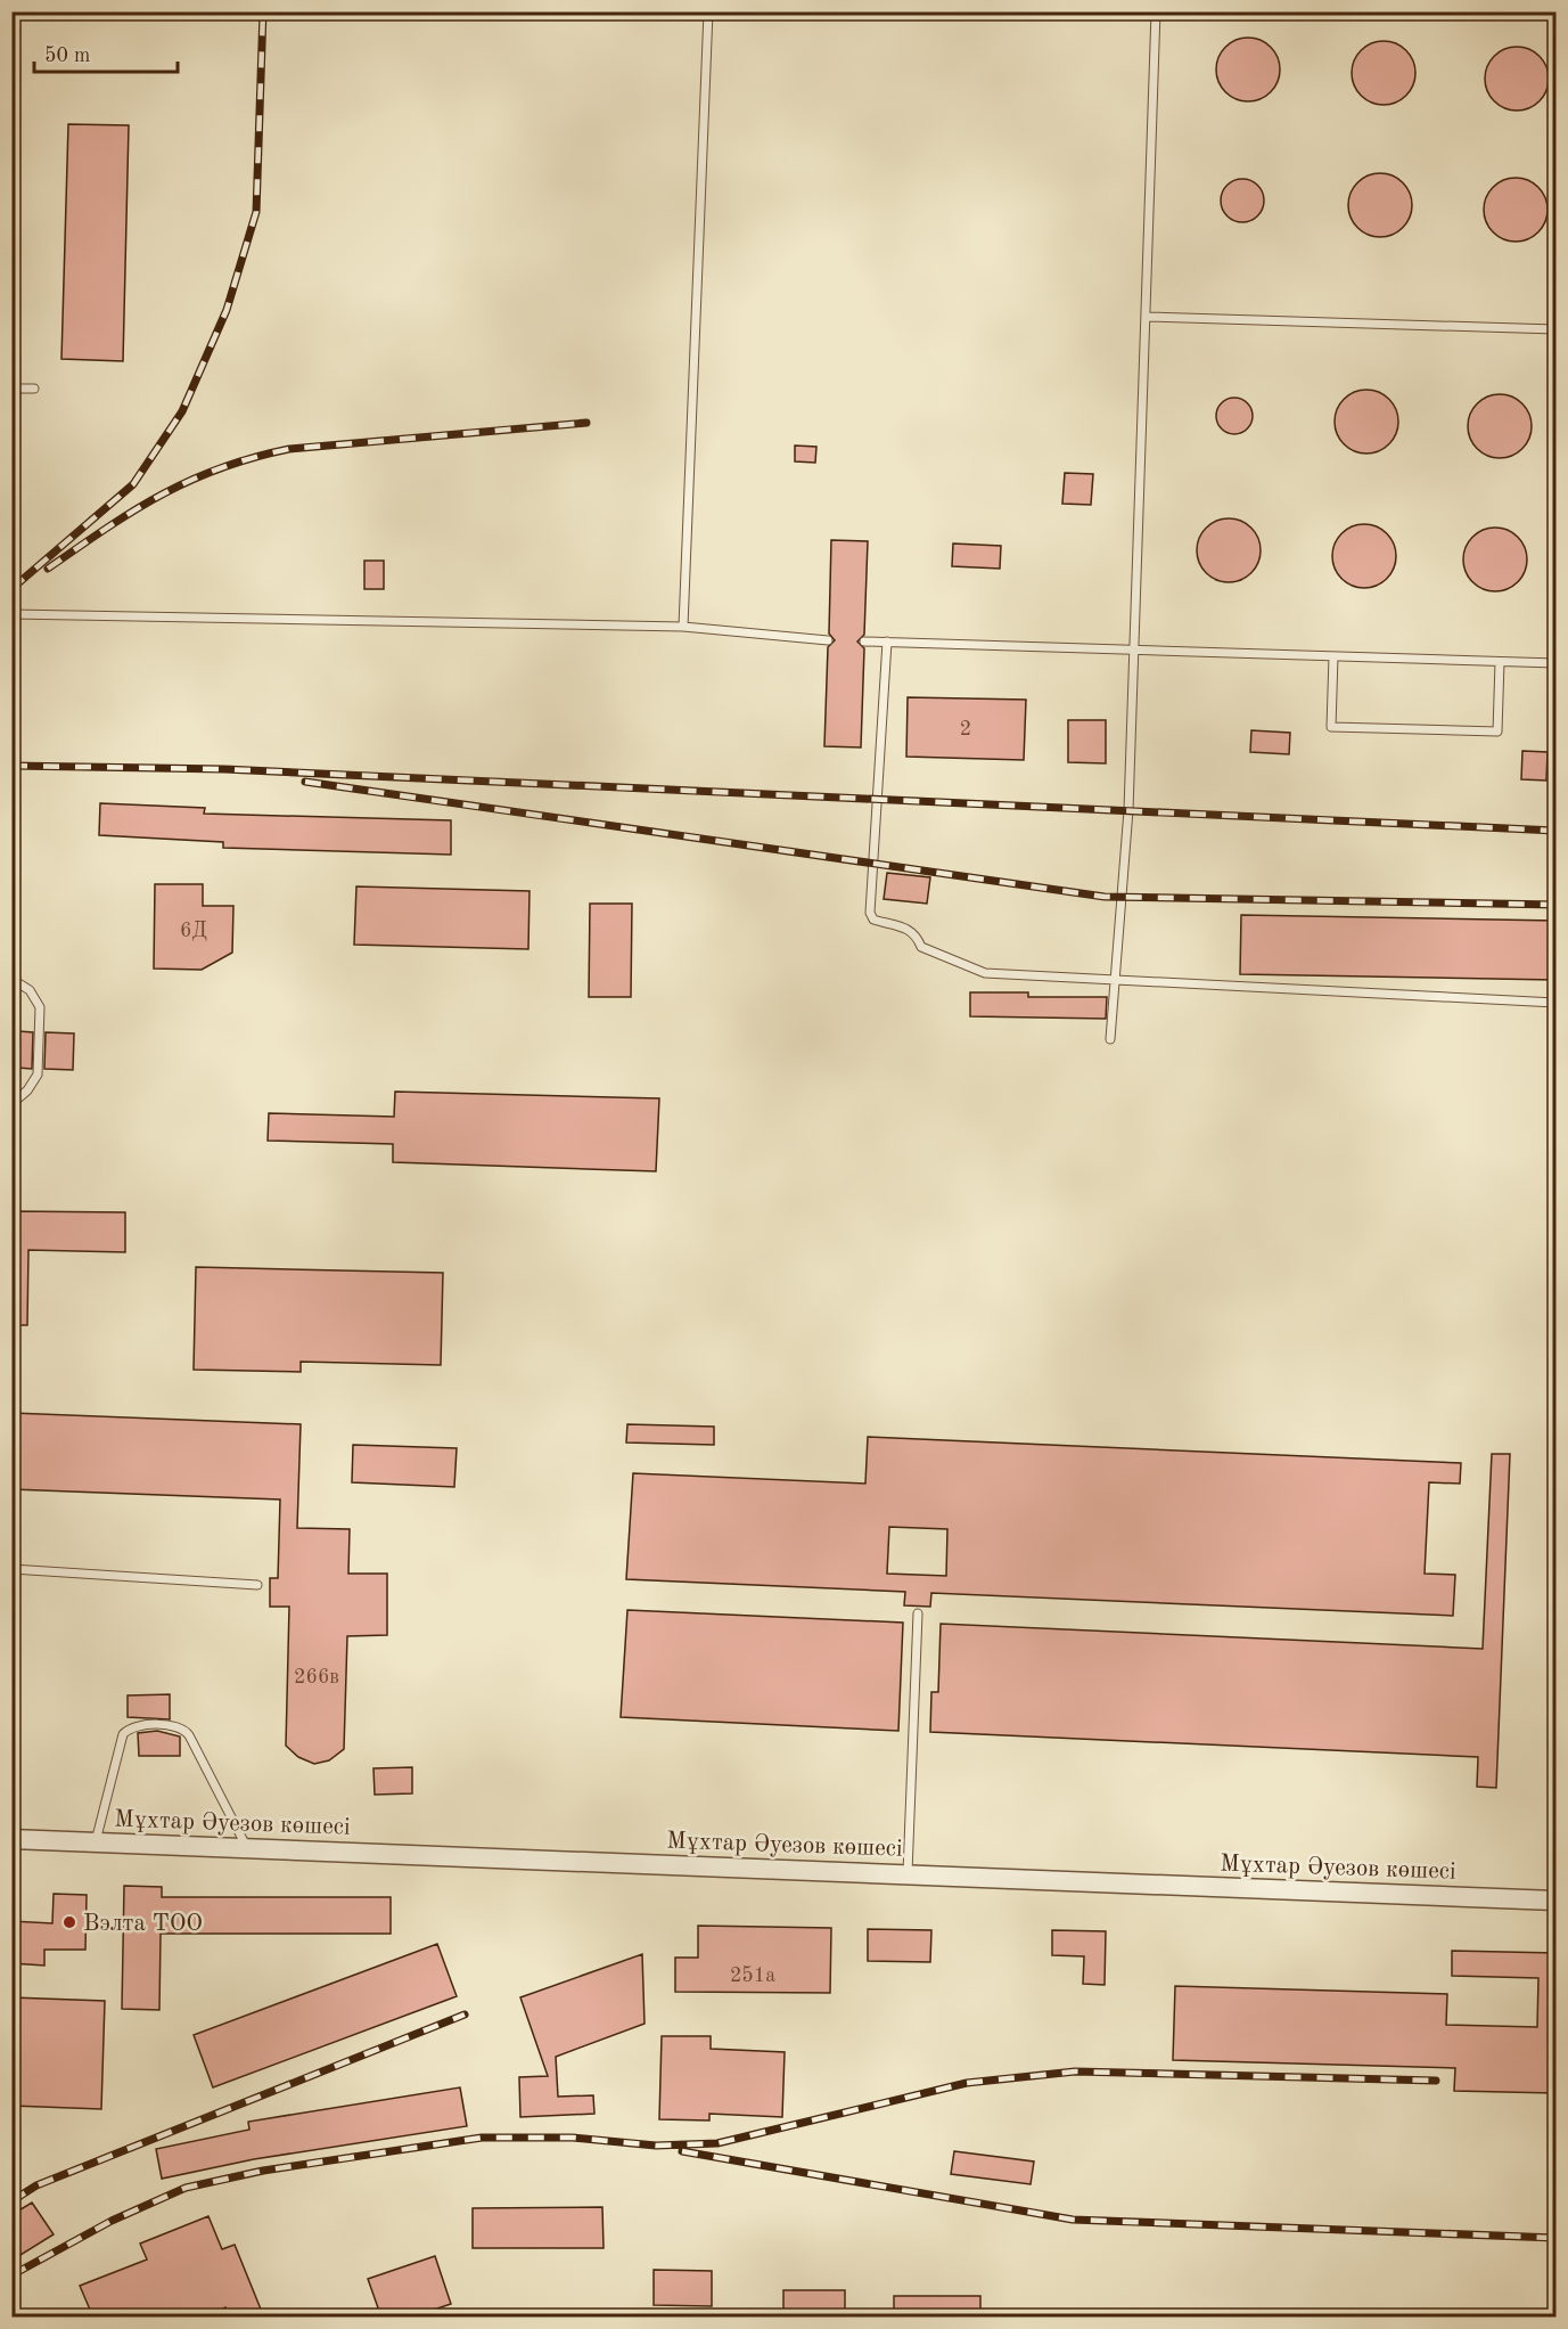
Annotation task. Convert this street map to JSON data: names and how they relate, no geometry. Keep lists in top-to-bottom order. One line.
{"streets":{"street":["Мұхтар Әуезов көшесі"]},"places":["Вэлта ТОО"],"house_numbers":["2","6Д","266в","251а"],"scale_bar":"50 m"}
